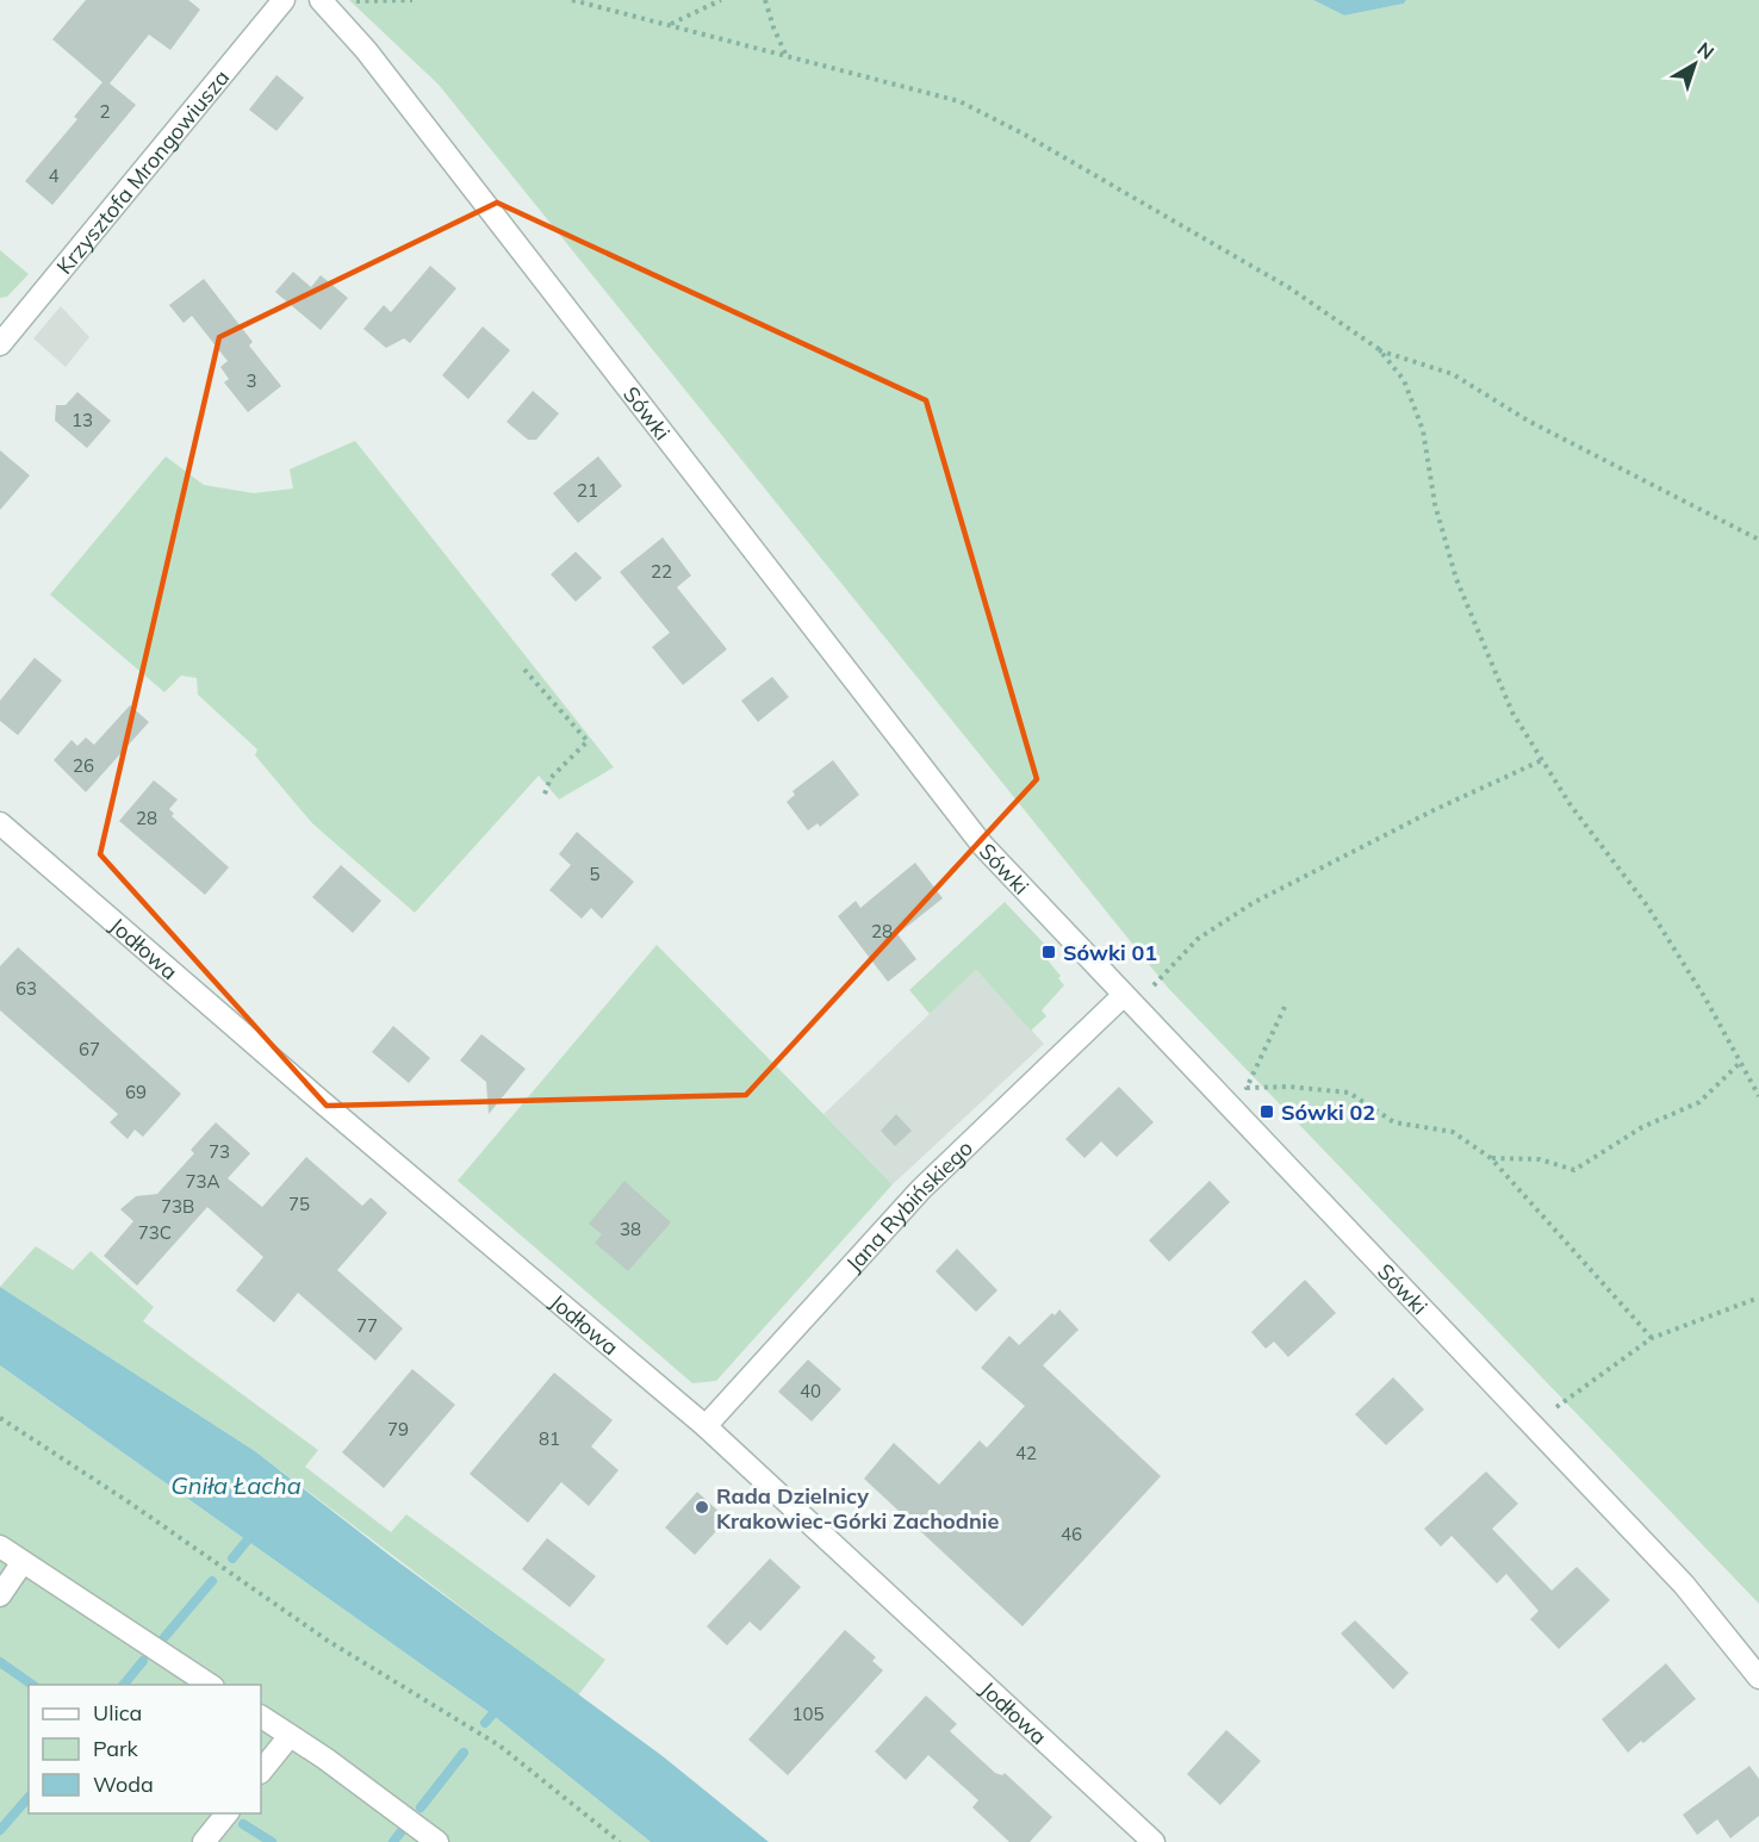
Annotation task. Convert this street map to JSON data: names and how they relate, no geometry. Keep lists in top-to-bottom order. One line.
{"streets":{"street":["Krzysztofa Mrongowiusza","Sówki","Jodłowa","Jana Rybińskiego"]},"crossings":[["Sówki","Jana Rybińskiego"],["Jodłowa","Jana Rybińskiego"]],"water":["Gniła Łacha"],"places":{"transit":["Sówki 01","Sówki 02"],"other":["Rada Dzielnicy Krakowiec-Górki Zachodnie"]},"house_numbers":["2","4","3","13","21","22","26","28","5","28","63","67","69","73","73A","75","73B","38","73C","77","40","79","81","42","46","105"],"legend":["Ulica","Park","Woda"],"north":"top right"}
